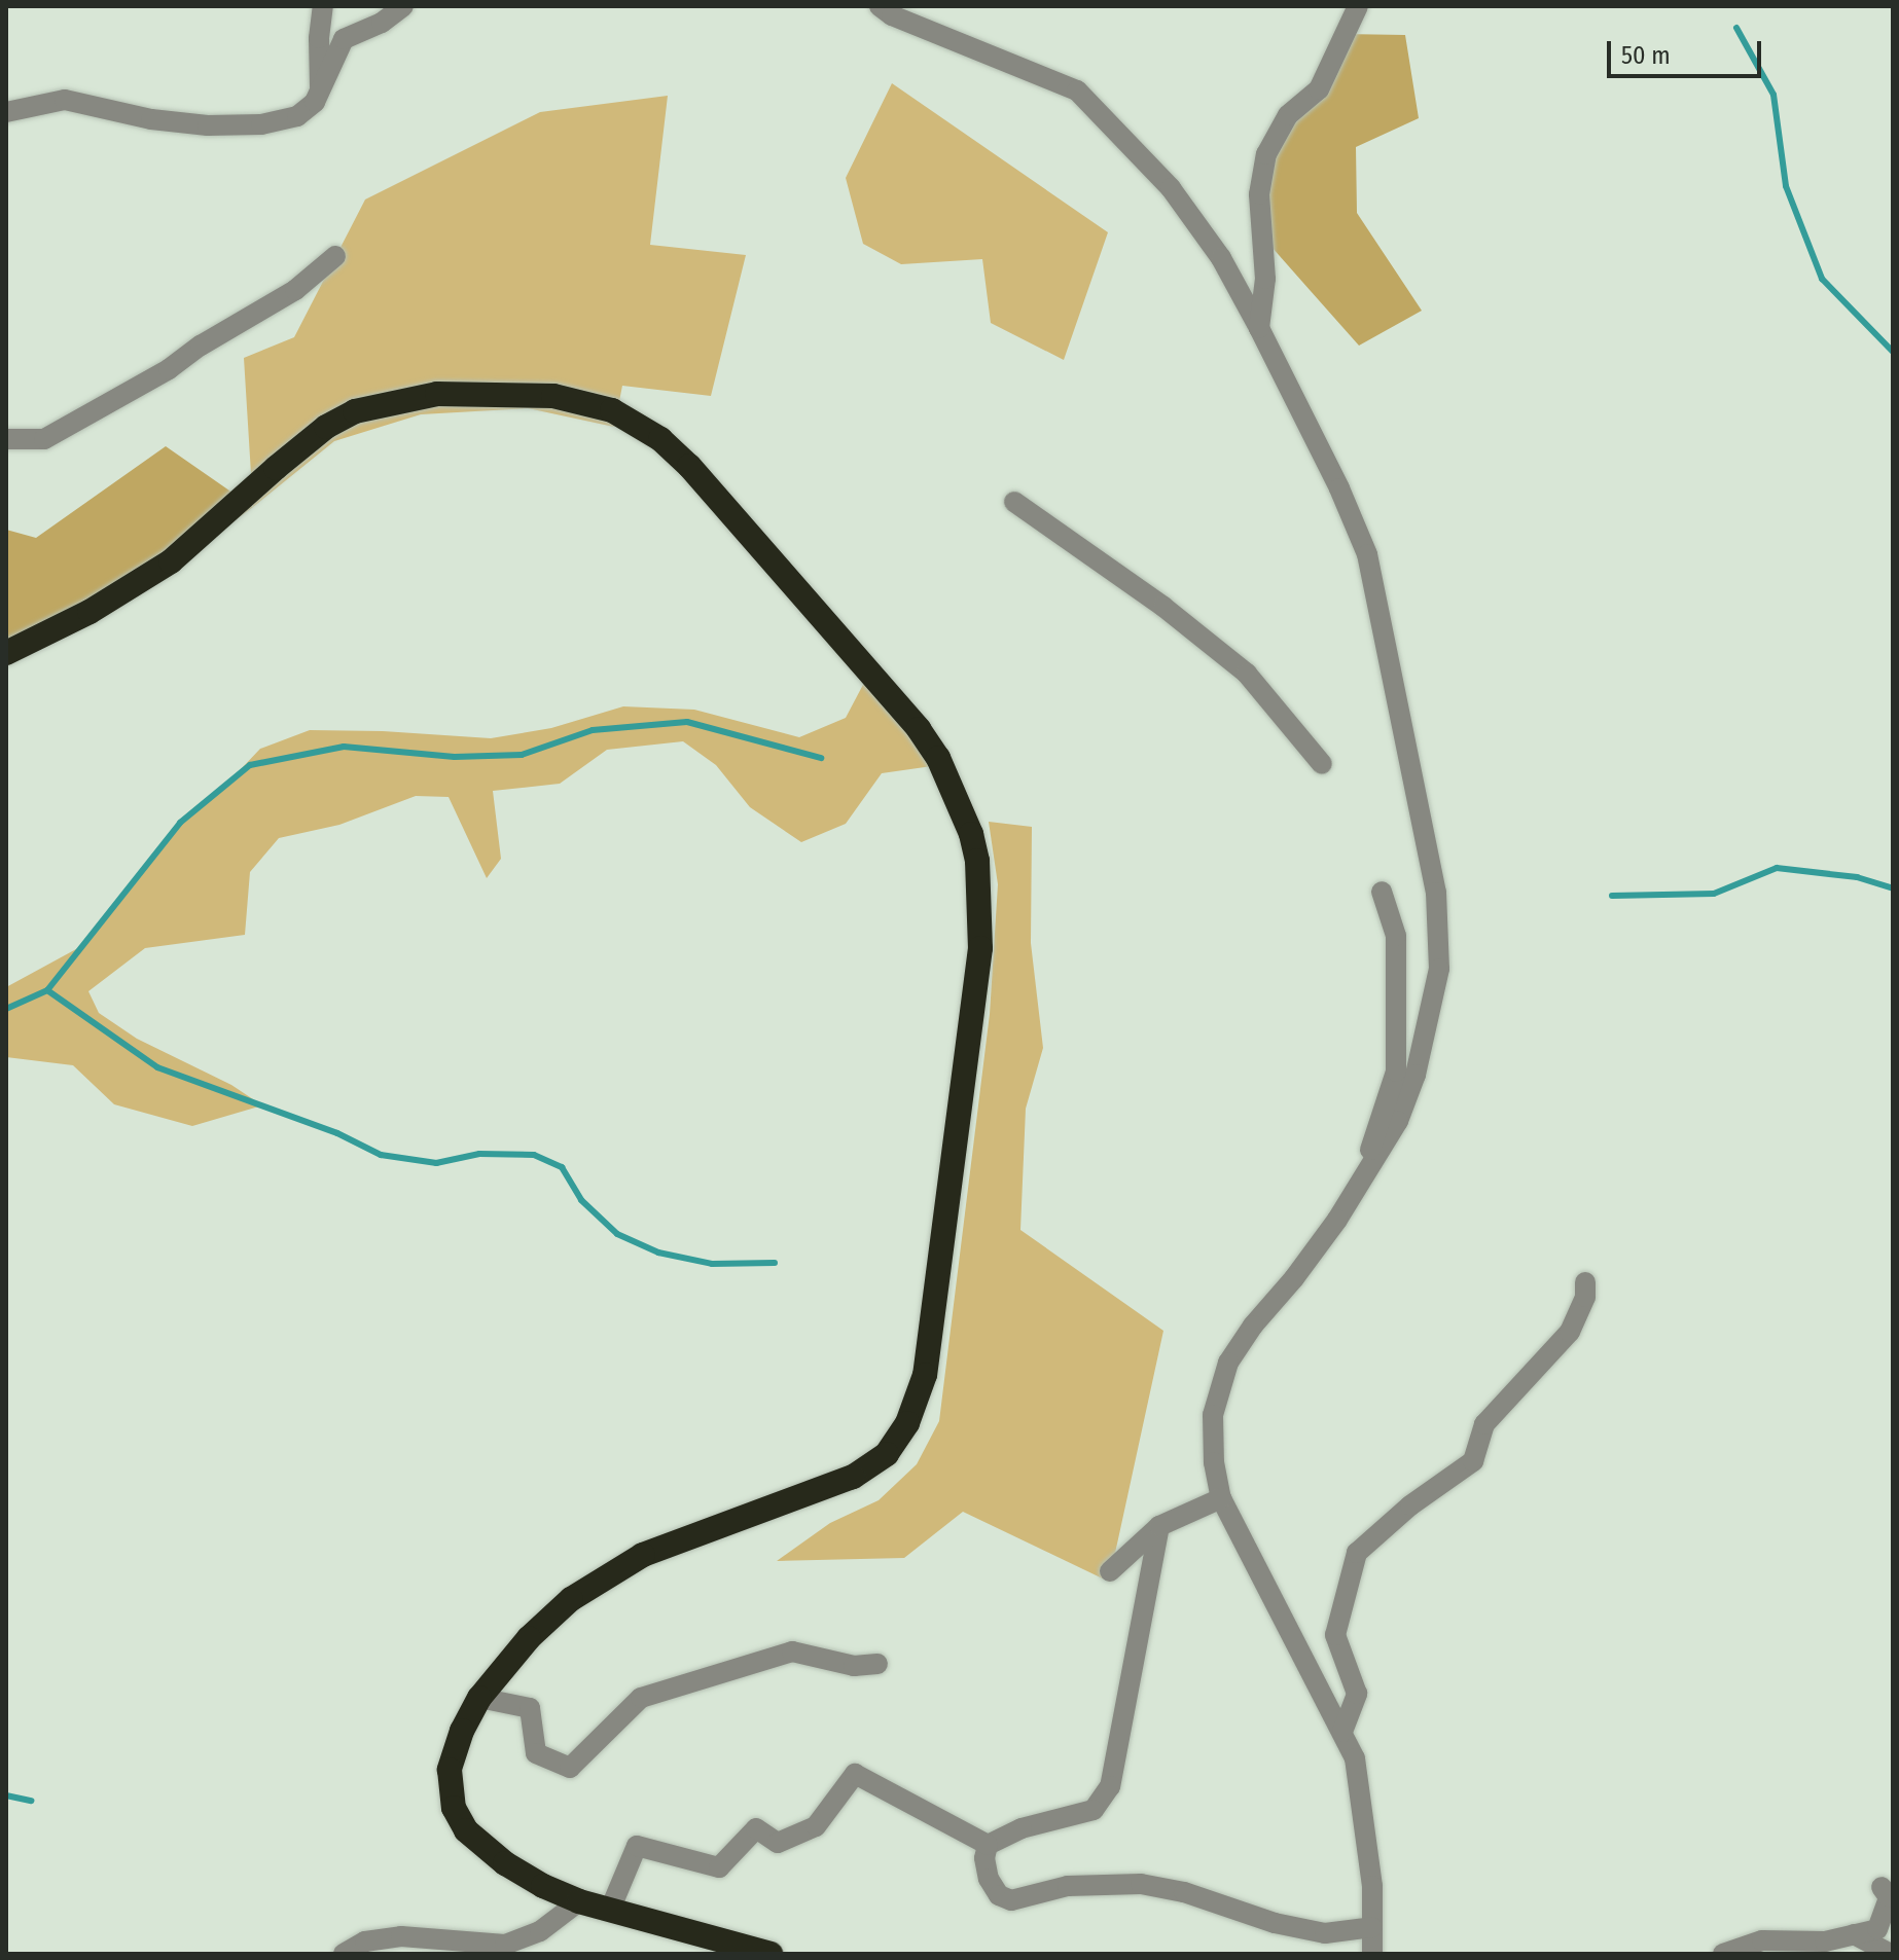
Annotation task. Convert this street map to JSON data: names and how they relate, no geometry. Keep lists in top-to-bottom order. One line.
{"scale_bar":"50 m"}
